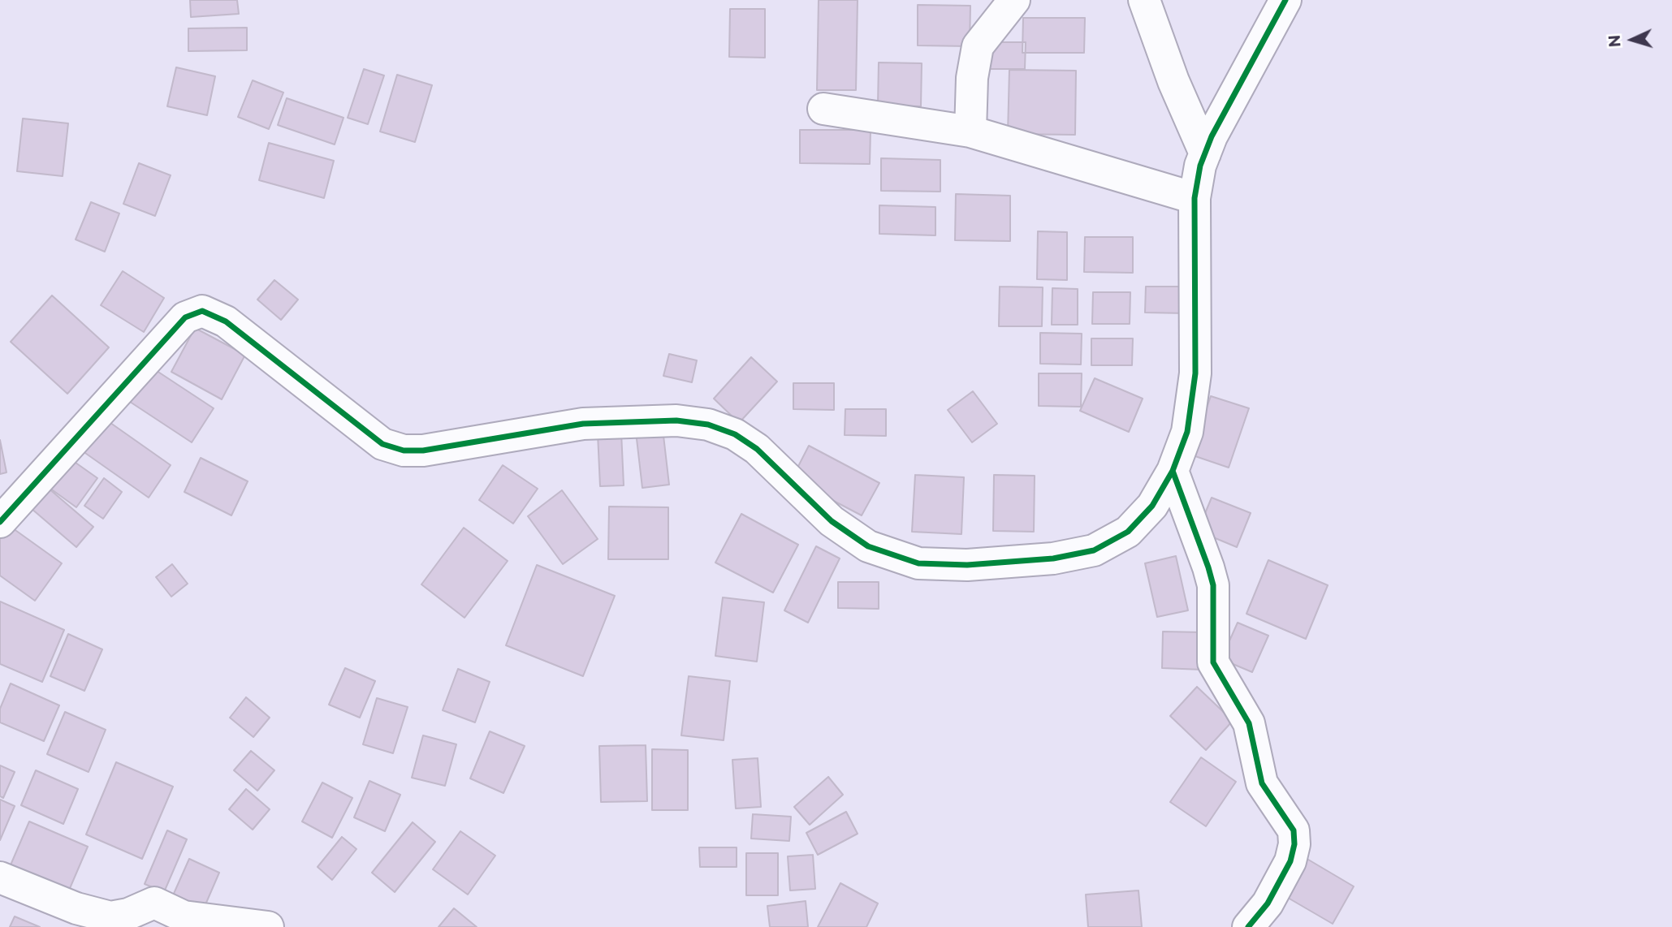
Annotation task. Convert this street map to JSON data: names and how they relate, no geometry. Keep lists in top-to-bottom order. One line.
{"north":"left"}
